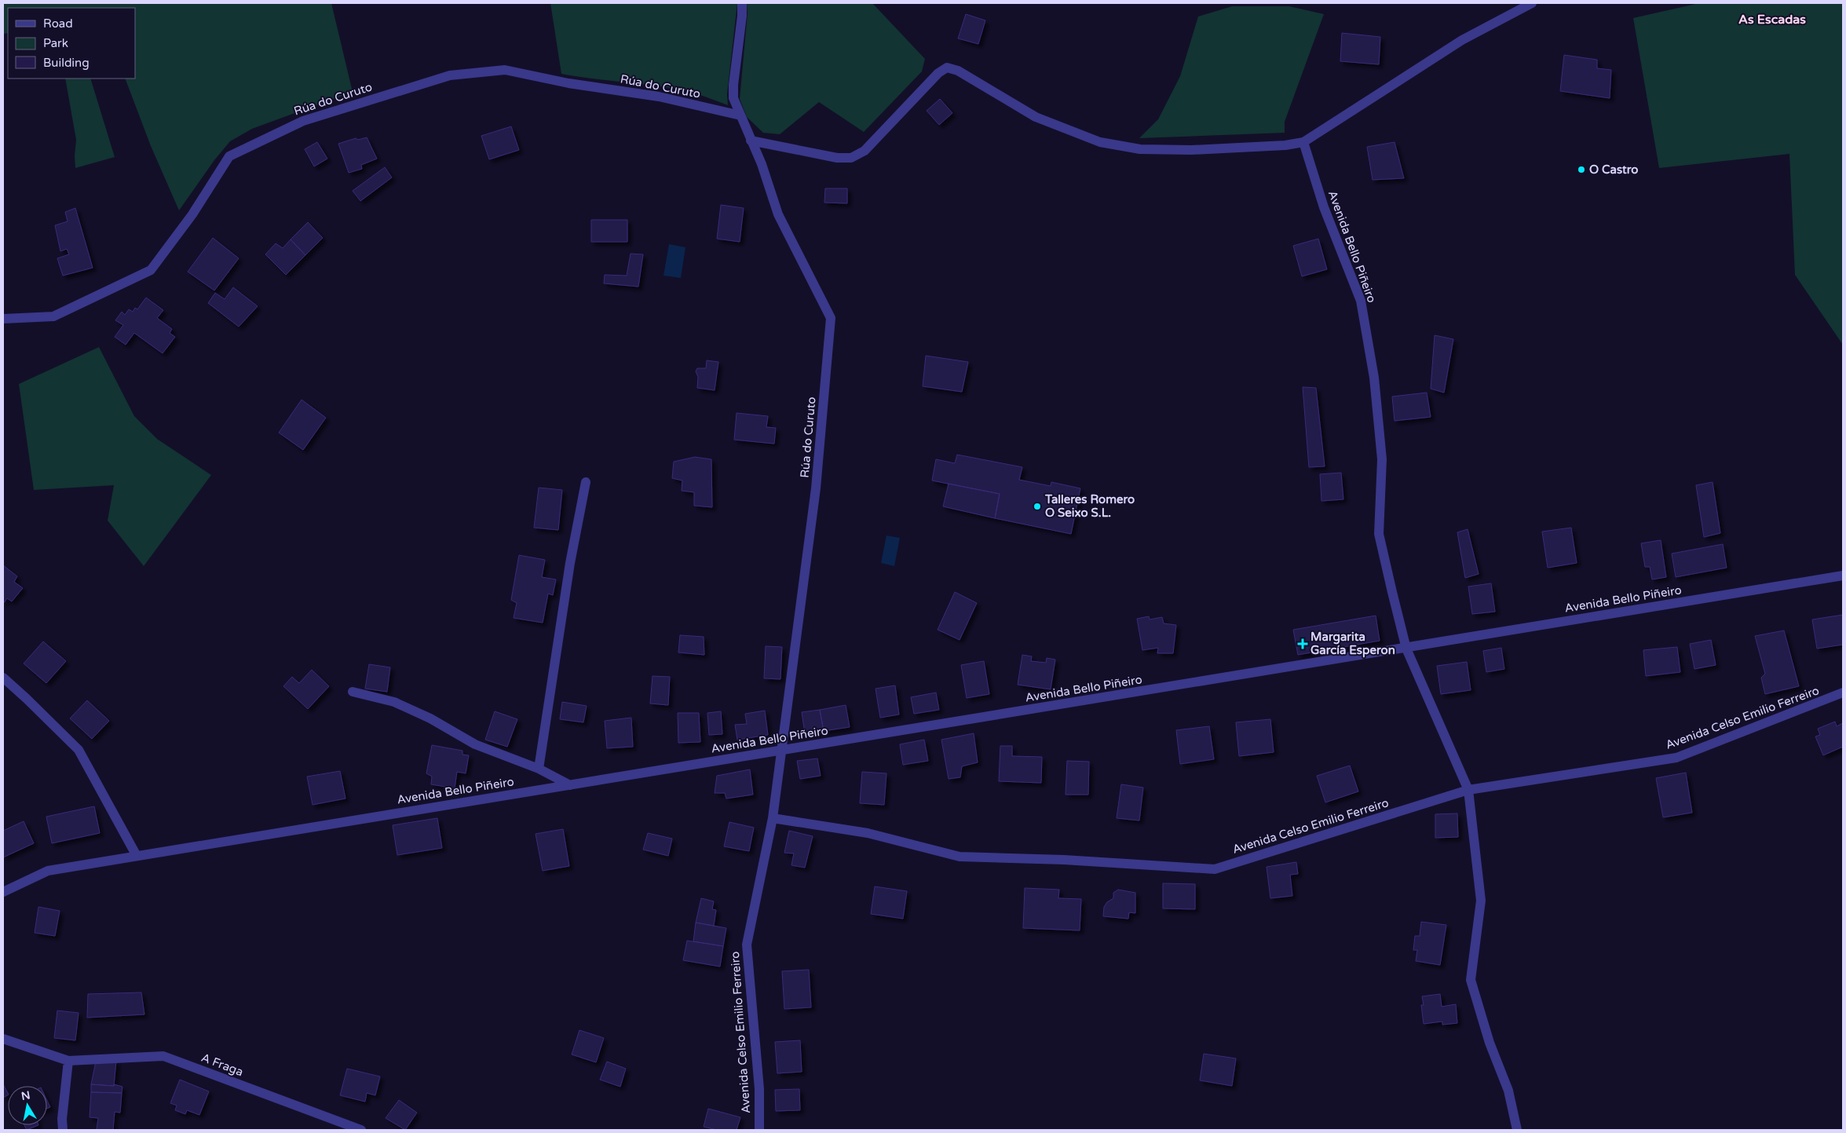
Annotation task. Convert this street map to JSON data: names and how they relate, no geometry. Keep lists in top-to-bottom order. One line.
{"streets":{"street":["Rúa do Curuto","Avenida Bello Piñeiro","Avenida Celso Emilio Ferreiro","A Fraga"]},"crossings":[["Rúa do Curuto","Avenida Bello Piñeiro"],["Rúa do Curuto","Avenida Celso Emilio Ferreiro"],["Avenida Bello Piñeiro","Avenida Celso Emilio Ferreiro"]],"districts":["As Escadas"],"places":{"other":["O Castro","Talleres Romero O Seixo S.L."],"health":["Margarita García Esperon"]},"legend":["Road","Park","Building"],"north":"top"}
